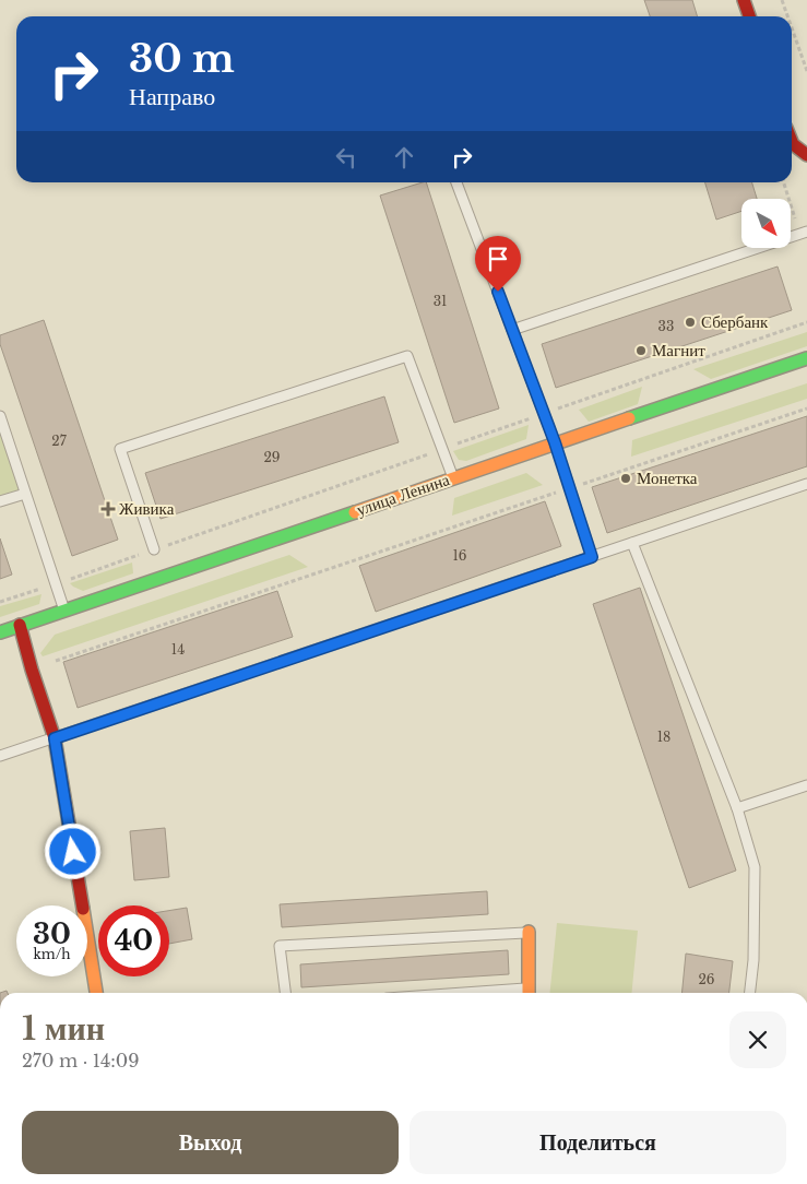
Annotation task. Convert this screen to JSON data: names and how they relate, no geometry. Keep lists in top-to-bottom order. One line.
{"streets":{"main road":["улица Ленина"]},"places":{"other":["Сбербанк","Магнит","Монетка"],"health":["Живика"]},"house_numbers":["31","33","27","29","16","14","18","26"],"north":"bottom right","page":{"turn":["30 m","Направо"],"speed":"30 km/h","limit":"40","heading":["1 мин","270 m · 14:09"],"buttons":["Выход","Поделиться"]}}
